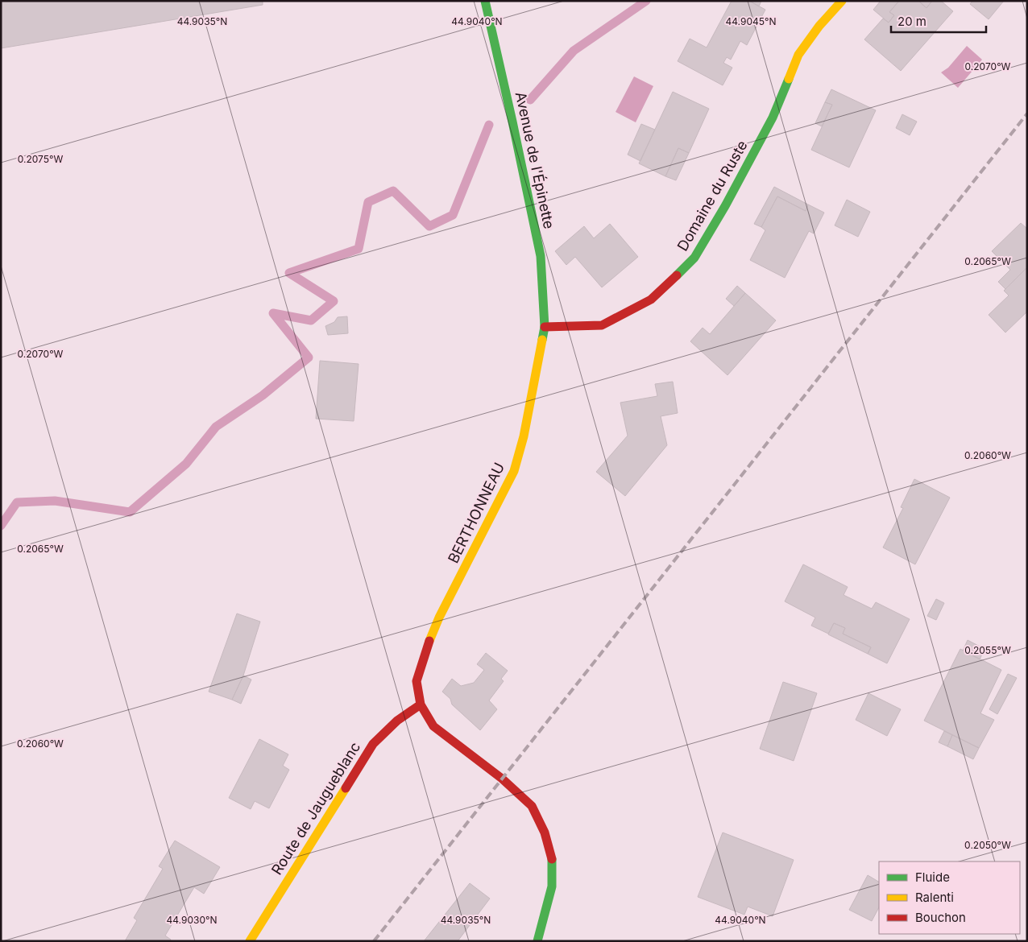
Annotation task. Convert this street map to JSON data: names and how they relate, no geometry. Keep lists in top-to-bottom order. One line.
{"streets":{"street":["Avenue de l'Épinette","Domaine du Ruste","BERTHONNEAU","Route de Jaugueblanc"]},"crossings":[["Avenue de l'Épinette","Domaine du Ruste"],["Avenue de l'Épinette","BERTHONNEAU"],["Domaine du Ruste","BERTHONNEAU"],["BERTHONNEAU","Route de Jaugueblanc"]],"legend":["Fluide","Ralenti","Bouchon"],"scale_bar":"20 m","coordinates":["44.9035°N","44.9040°N","44.9045°N","0.2070°W","0.2075°W","0.2065°W","0.2060°W","0.2055°W","0.2050°W","44.9030°N"]}
